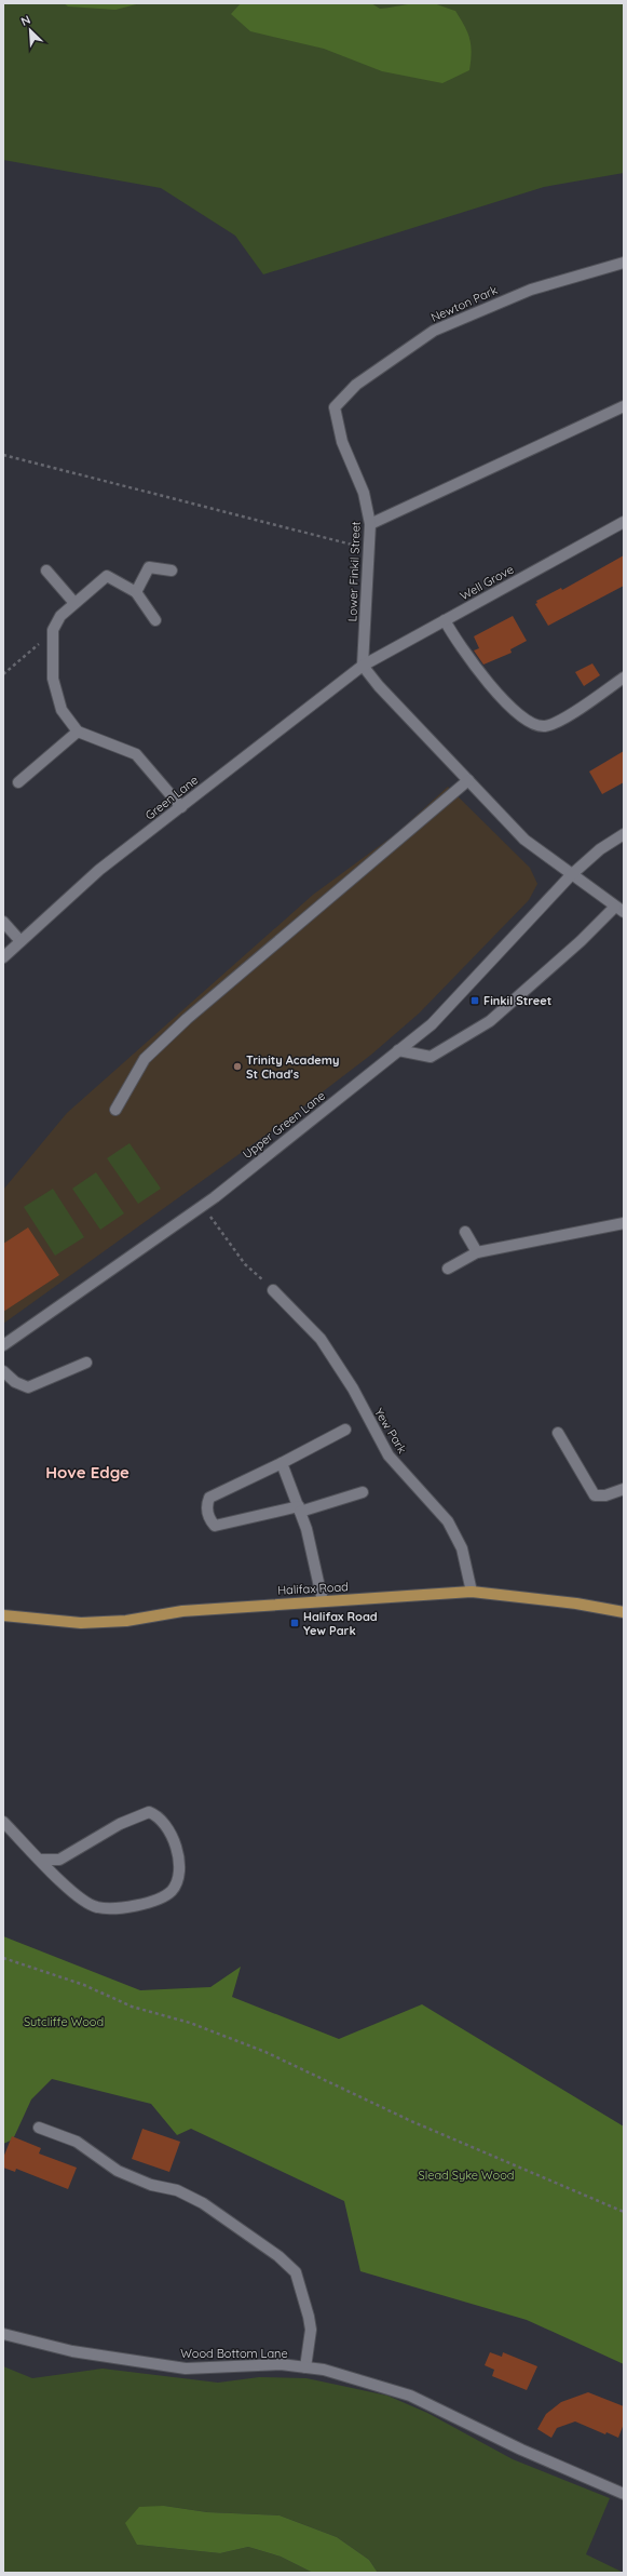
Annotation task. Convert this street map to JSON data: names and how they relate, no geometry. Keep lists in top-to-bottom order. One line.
{"streets":{"main road":["Halifax Road"],"street":["Newton Park","Lower Finkil Street","Well Grove","Green Lane","Upper Green Lane","Yew Park","Wood Bottom Lane"]},"crossings":[["Newton Park","Lower Finkil Street"],["Lower Finkil Street","Well Grove"],["Lower Finkil Street","Green Lane"],["Well Grove","Green Lane"],["Yew Park","Halifax Road"]],"districts":["Hove Edge"],"parks":["Sutcliffe Wood","Slead Syke Wood"],"places":{"transit":["Finkil Street","Halifax Road Yew Park"],"other":["Trinity Academy St Chad's"]},"north":"top left"}
